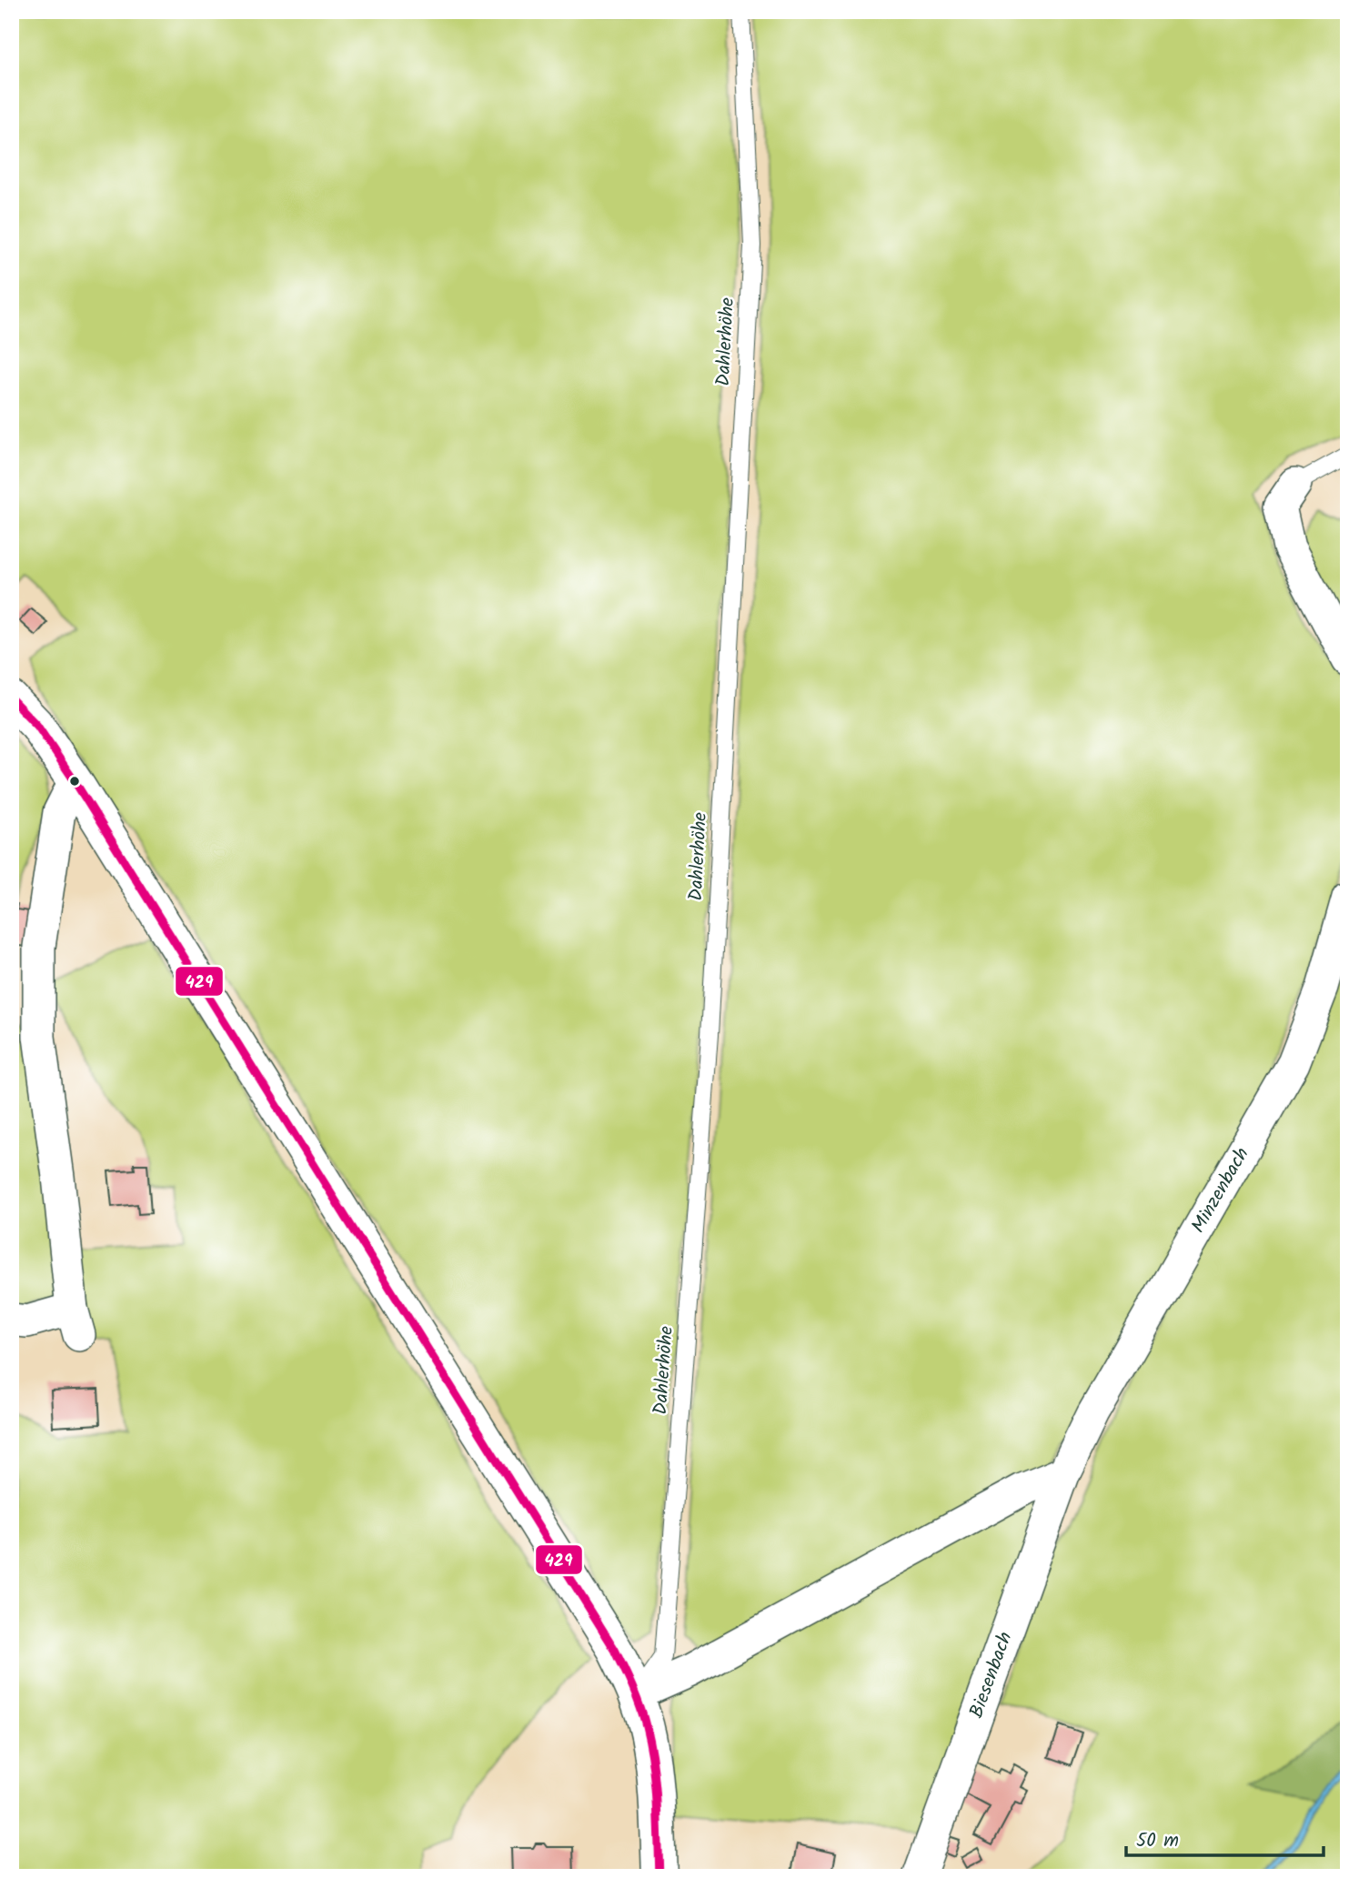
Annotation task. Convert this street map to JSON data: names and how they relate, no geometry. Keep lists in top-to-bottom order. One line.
{"streets":{"street":["Minzenbach","Biesenbach"],"lane":["Dahlerhöhe"]},"crossings":[["Minzenbach","Biesenbach"]],"lines":["transit line 429"],"scale_bar":"50 m"}
